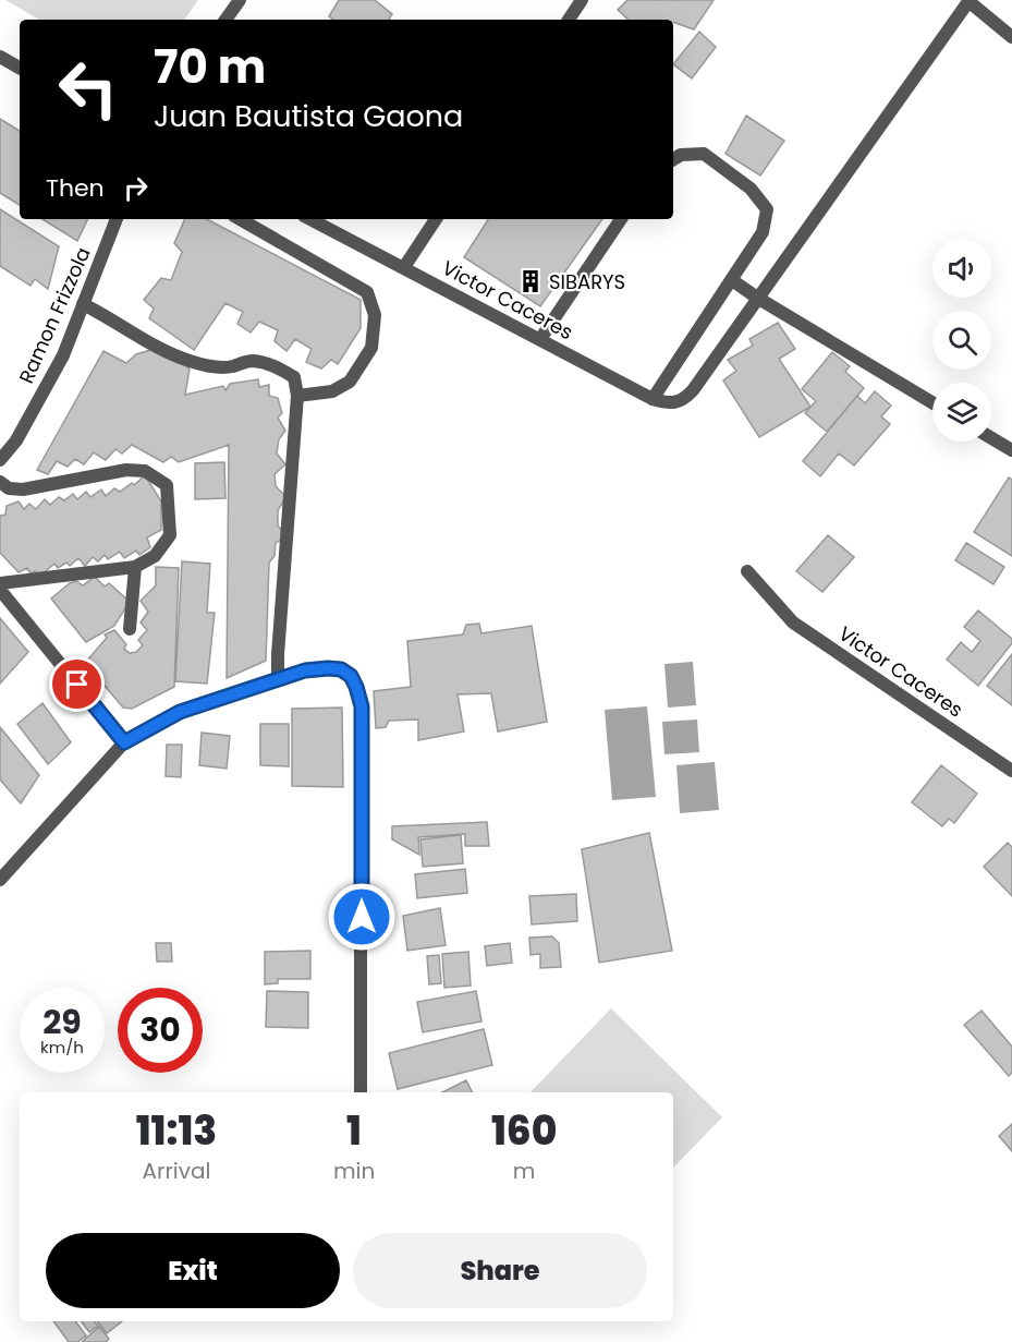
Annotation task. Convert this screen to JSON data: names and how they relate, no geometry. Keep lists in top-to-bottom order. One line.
{"streets":{"street":["Victor Caceres","Ramon Frizzola"]},"places":{"building":["SIBARYS"]},"page":{"turn":["70 m","Juan Bautista Gaona"],"then":"Then","speed":"29 km/h","limit":"30","eta":["11:13","Arrival","1","min","160","m"],"buttons":["Exit","Share"]}}
